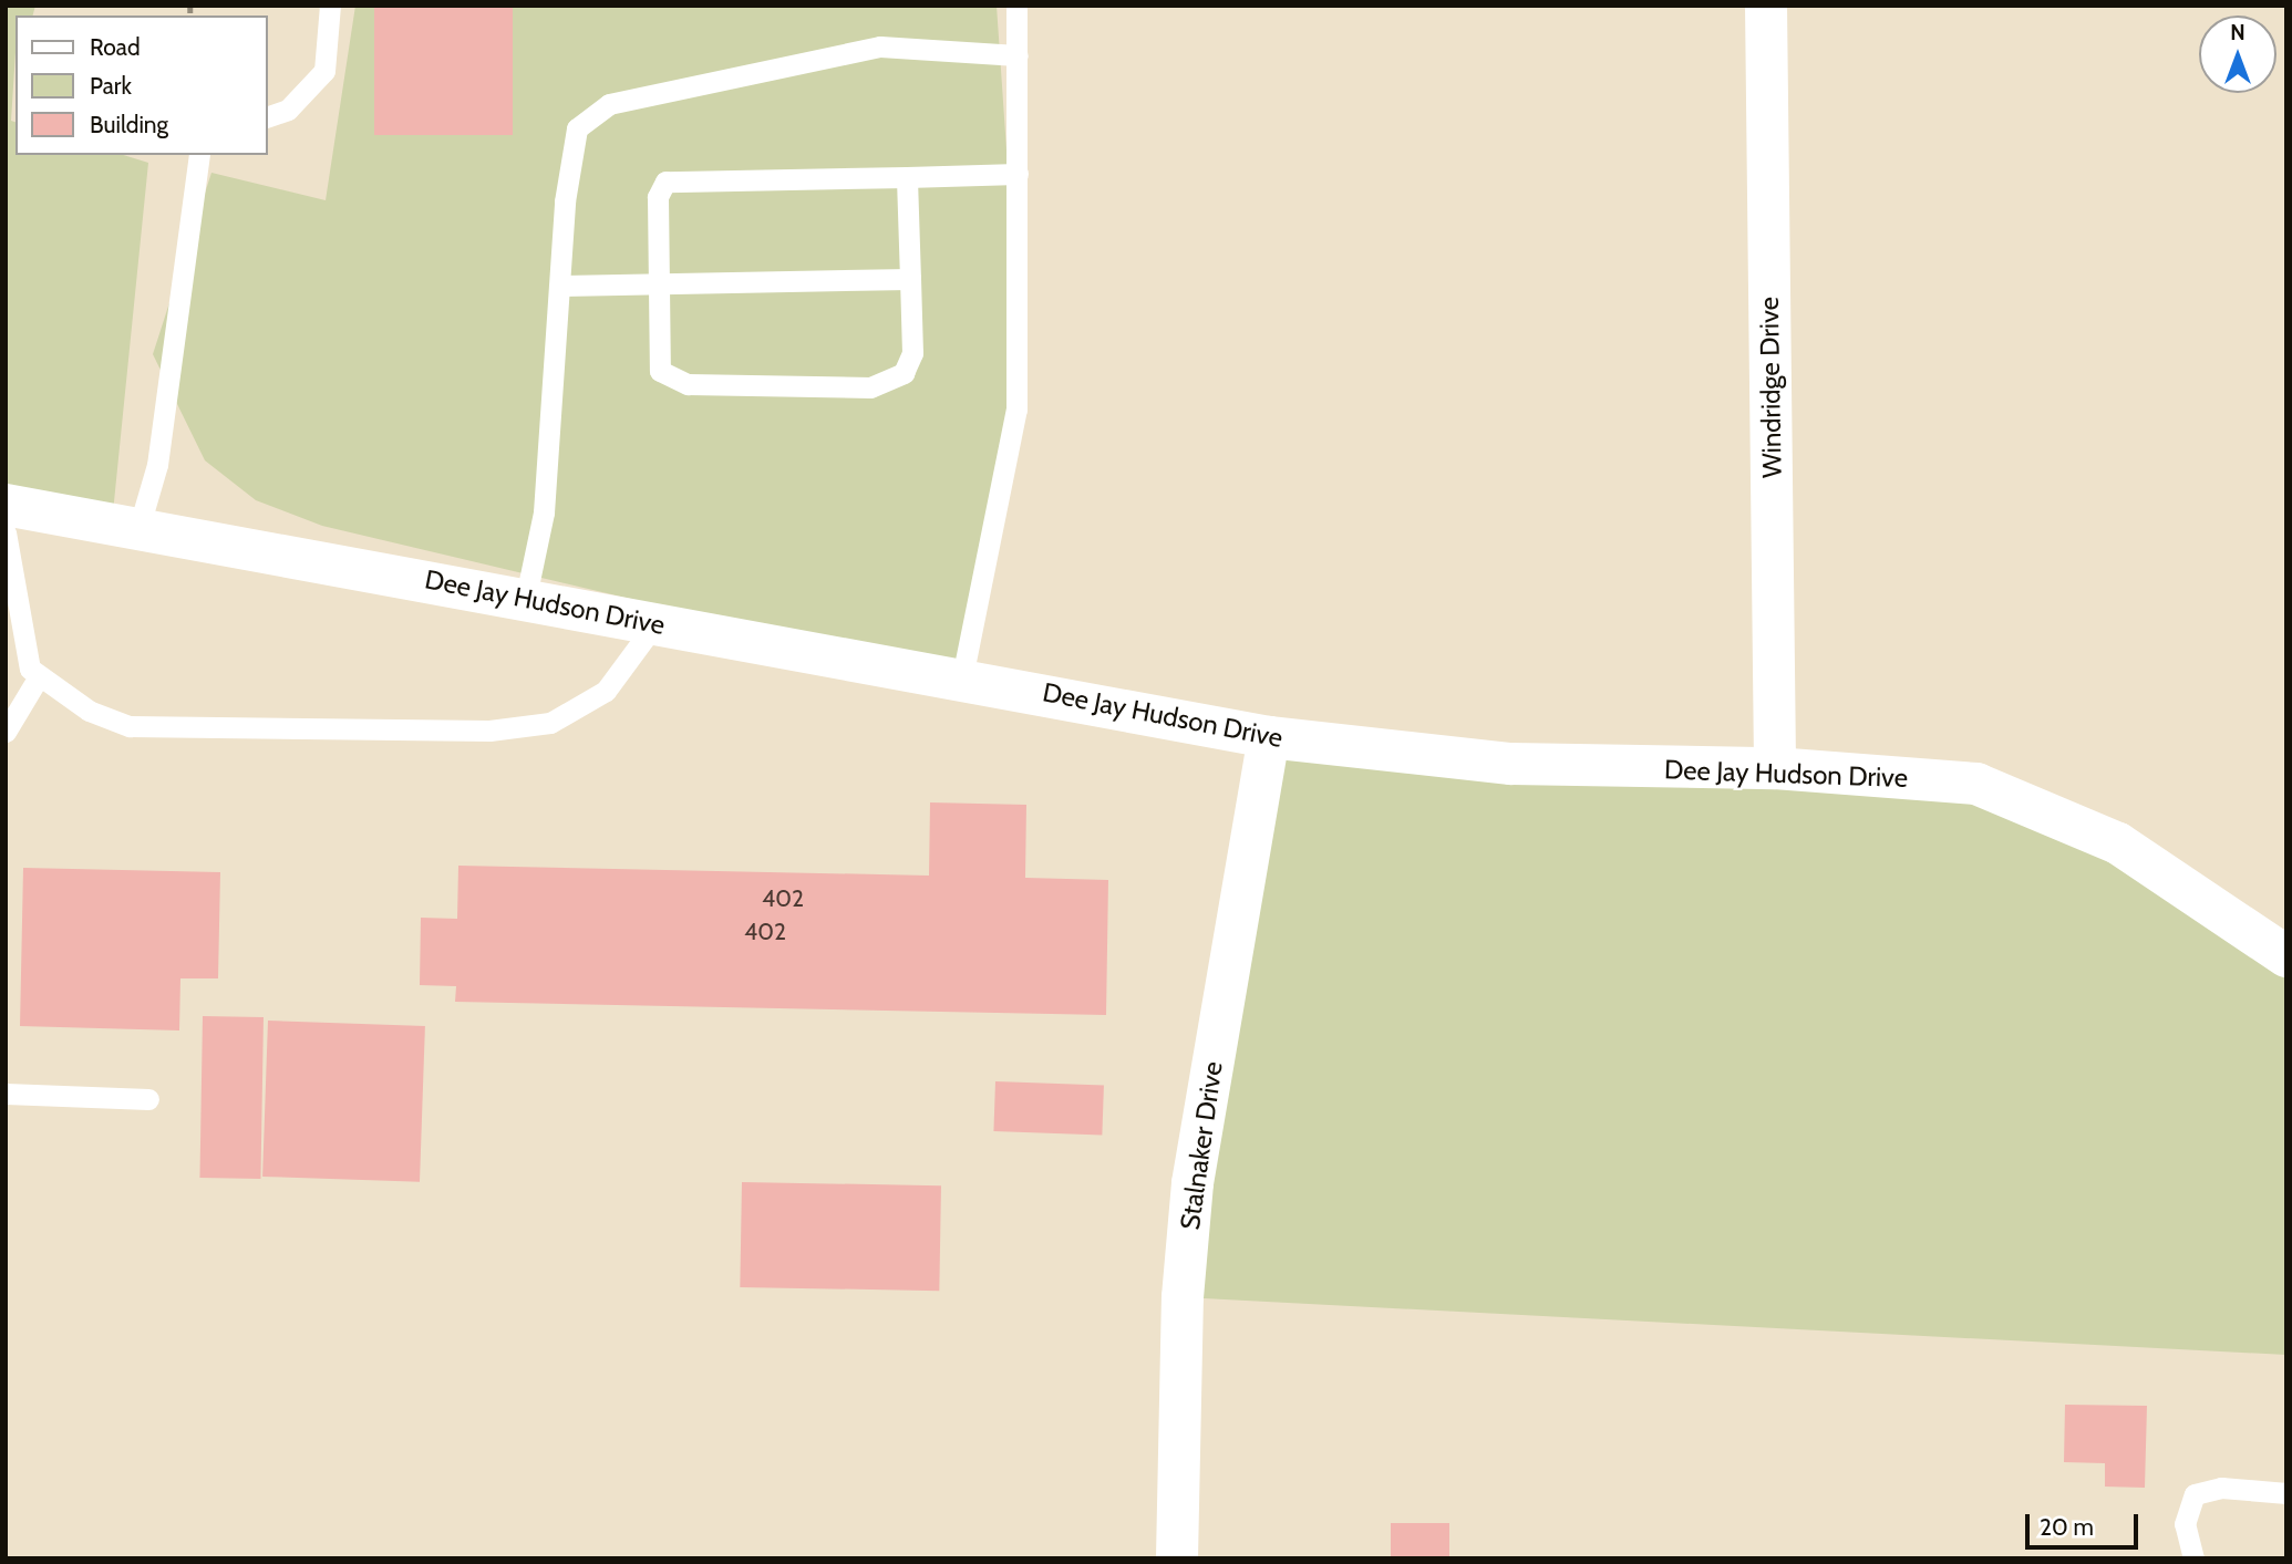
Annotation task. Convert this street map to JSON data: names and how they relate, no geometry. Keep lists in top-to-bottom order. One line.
{"streets":{"street":["Windridge Drive","Dee Jay Hudson Drive","Stalnaker Drive"]},"crossings":[["Windridge Drive","Dee Jay Hudson Drive"],["Dee Jay Hudson Drive","Stalnaker Drive"]],"house_numbers":["402","402"],"legend":["Road","Park","Building"],"scale_bar":"20 m","north":"top"}
